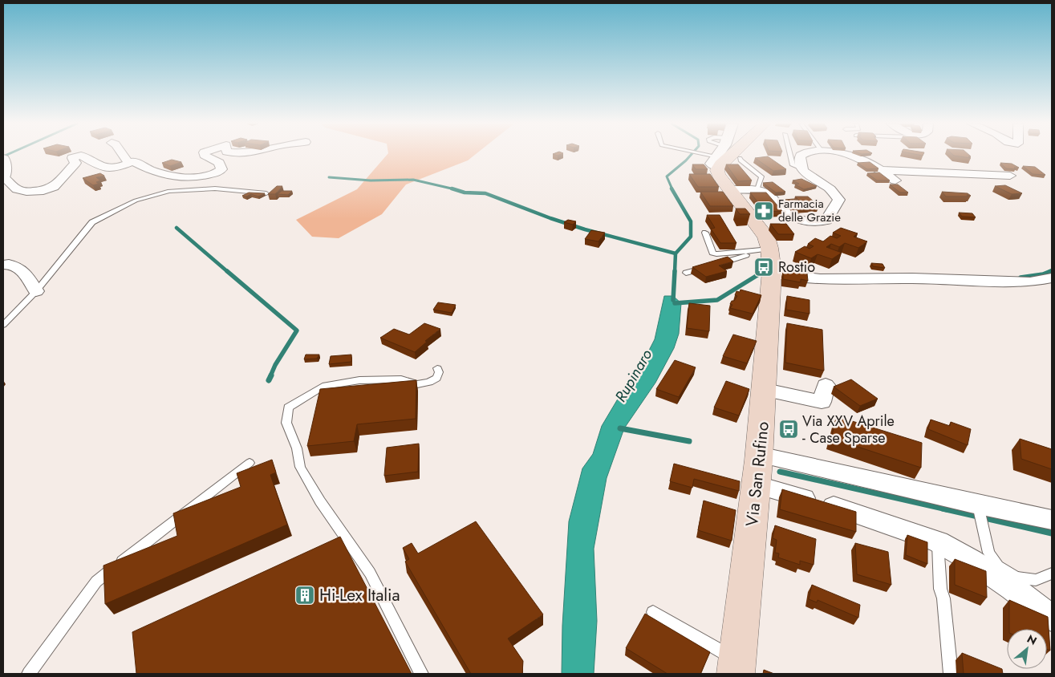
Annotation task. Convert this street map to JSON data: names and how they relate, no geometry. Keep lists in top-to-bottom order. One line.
{"streets":{"main road":["Via San Rufino"]},"water":["Rupinaro"],"places":{"pharmacy":["Farmacia delle Grazie"],"bus stop":["Rostio","Via XXV Aprile - Case Sparse"],"building":["Hi-Lex Italia"]},"north":"top right"}
